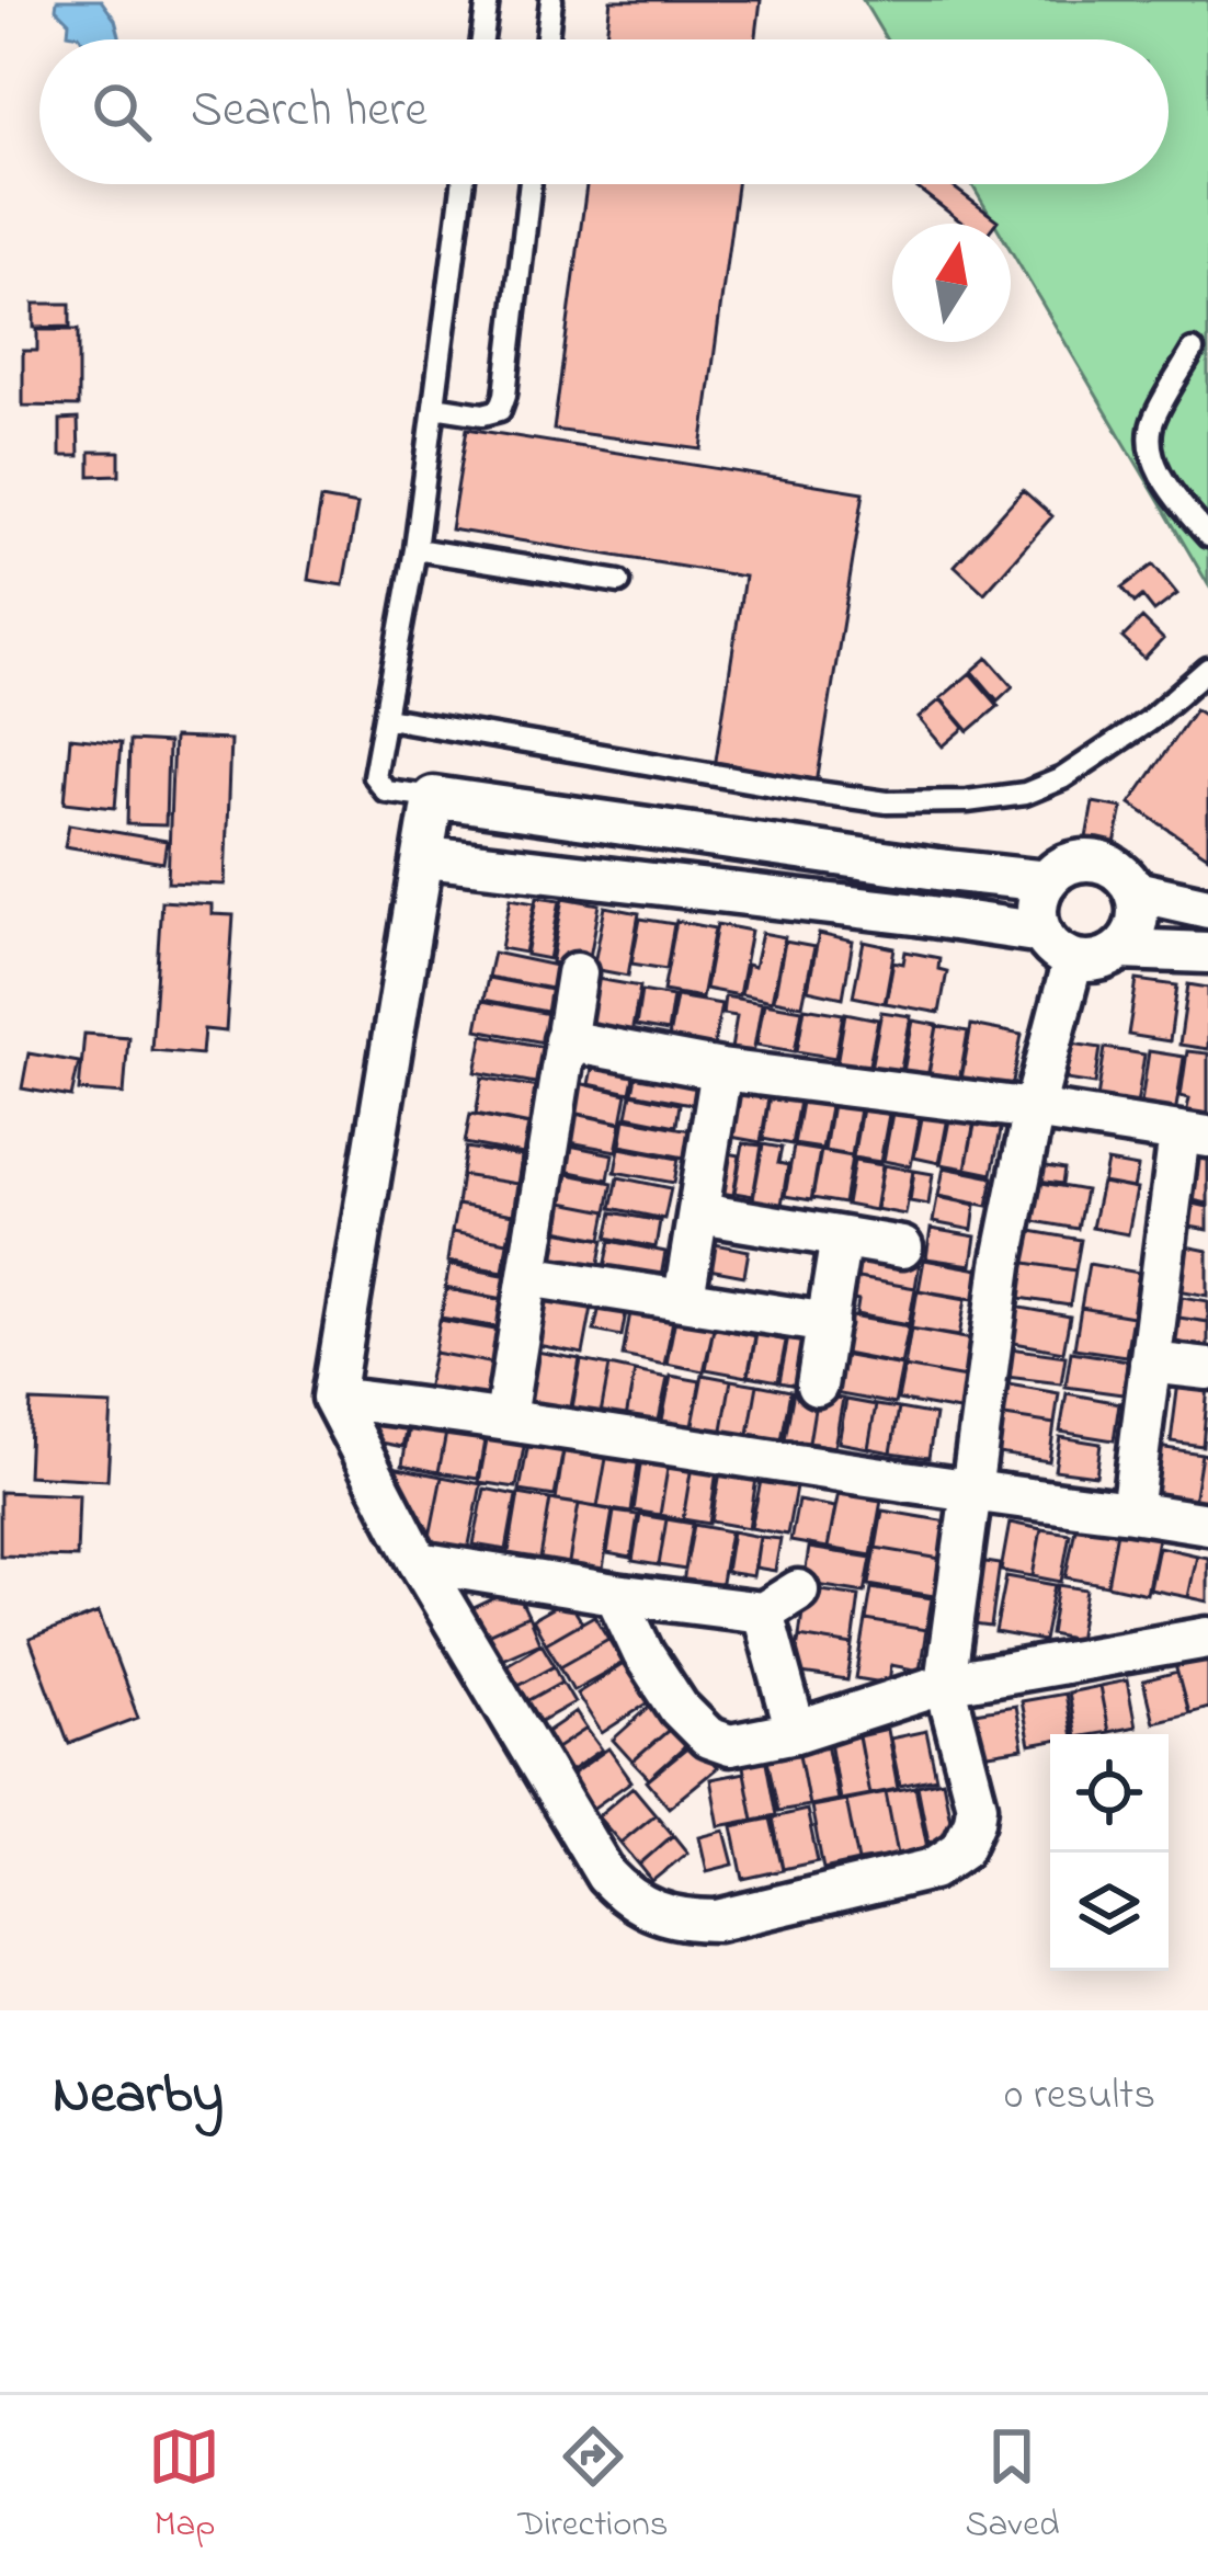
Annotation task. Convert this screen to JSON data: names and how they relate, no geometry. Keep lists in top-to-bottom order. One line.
{"north":"top","page":{"search":"Search here","heading":["Nearby","0 results"],"nav":["Map","Directions","Saved"]}}
